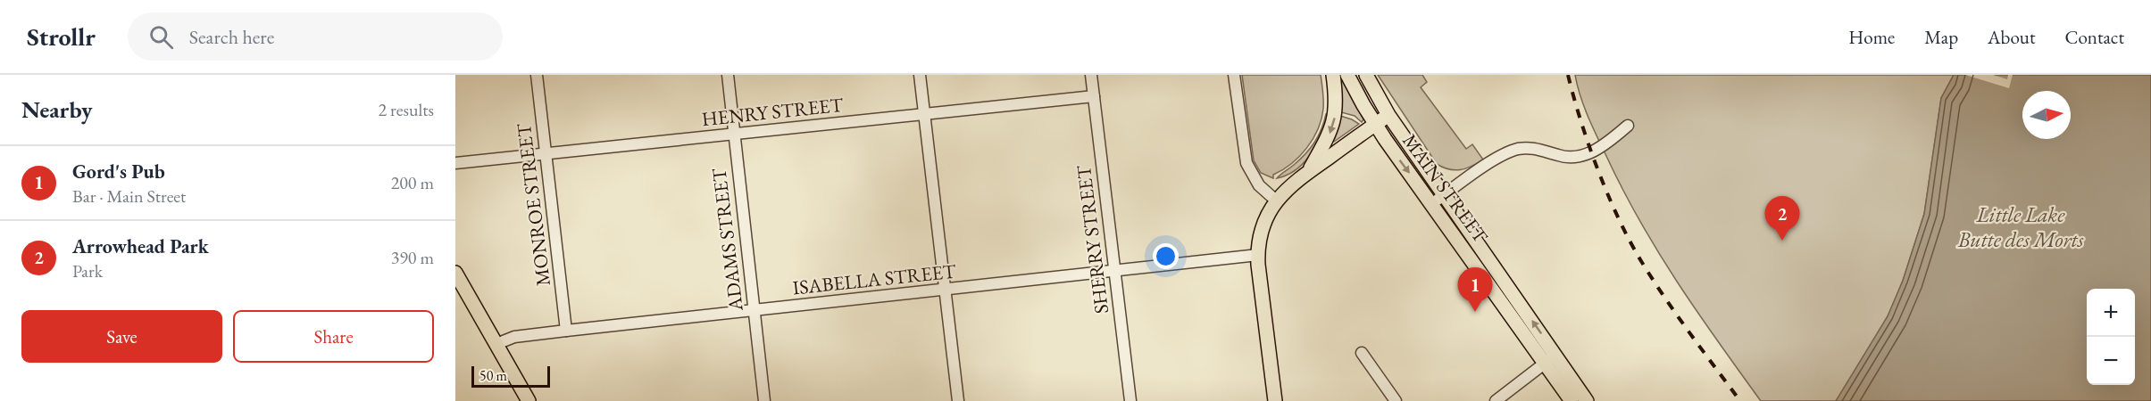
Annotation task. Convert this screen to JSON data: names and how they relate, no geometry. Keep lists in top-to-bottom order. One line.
{"streets":{"main road":["MAIN STREET"],"street":["HENRY STREET","MONROE STREET","ADAMS STREET","SHERRY STREET","ISABELLA STREET"]},"crossings":[["HENRY STREET","MONROE STREET"],["HENRY STREET","ADAMS STREET"],["HENRY STREET","SHERRY STREET"],["MONROE STREET","ISABELLA STREET"],["ADAMS STREET","ISABELLA STREET"],["SHERRY STREET","ISABELLA STREET"]],"water":["Little Lake Butte des Morts"],"scale_bar":"50 m","north":"right","page":{"header":"Strollr","search":"Search here","nav":["Home","Map","About","Contact"],"heading":["Nearby","2 results"],"list":[{"mark":"1","name":"Gord's Pub","note":"Bar · Main Street","value":"200 m"},{"mark":"2","name":"Arrowhead Park","note":"Park","value":"390 m"}],"pins":["2","1"],"map_buttons":["+","−"],"buttons":["Save","Share"],"scale":"50 m"}}
